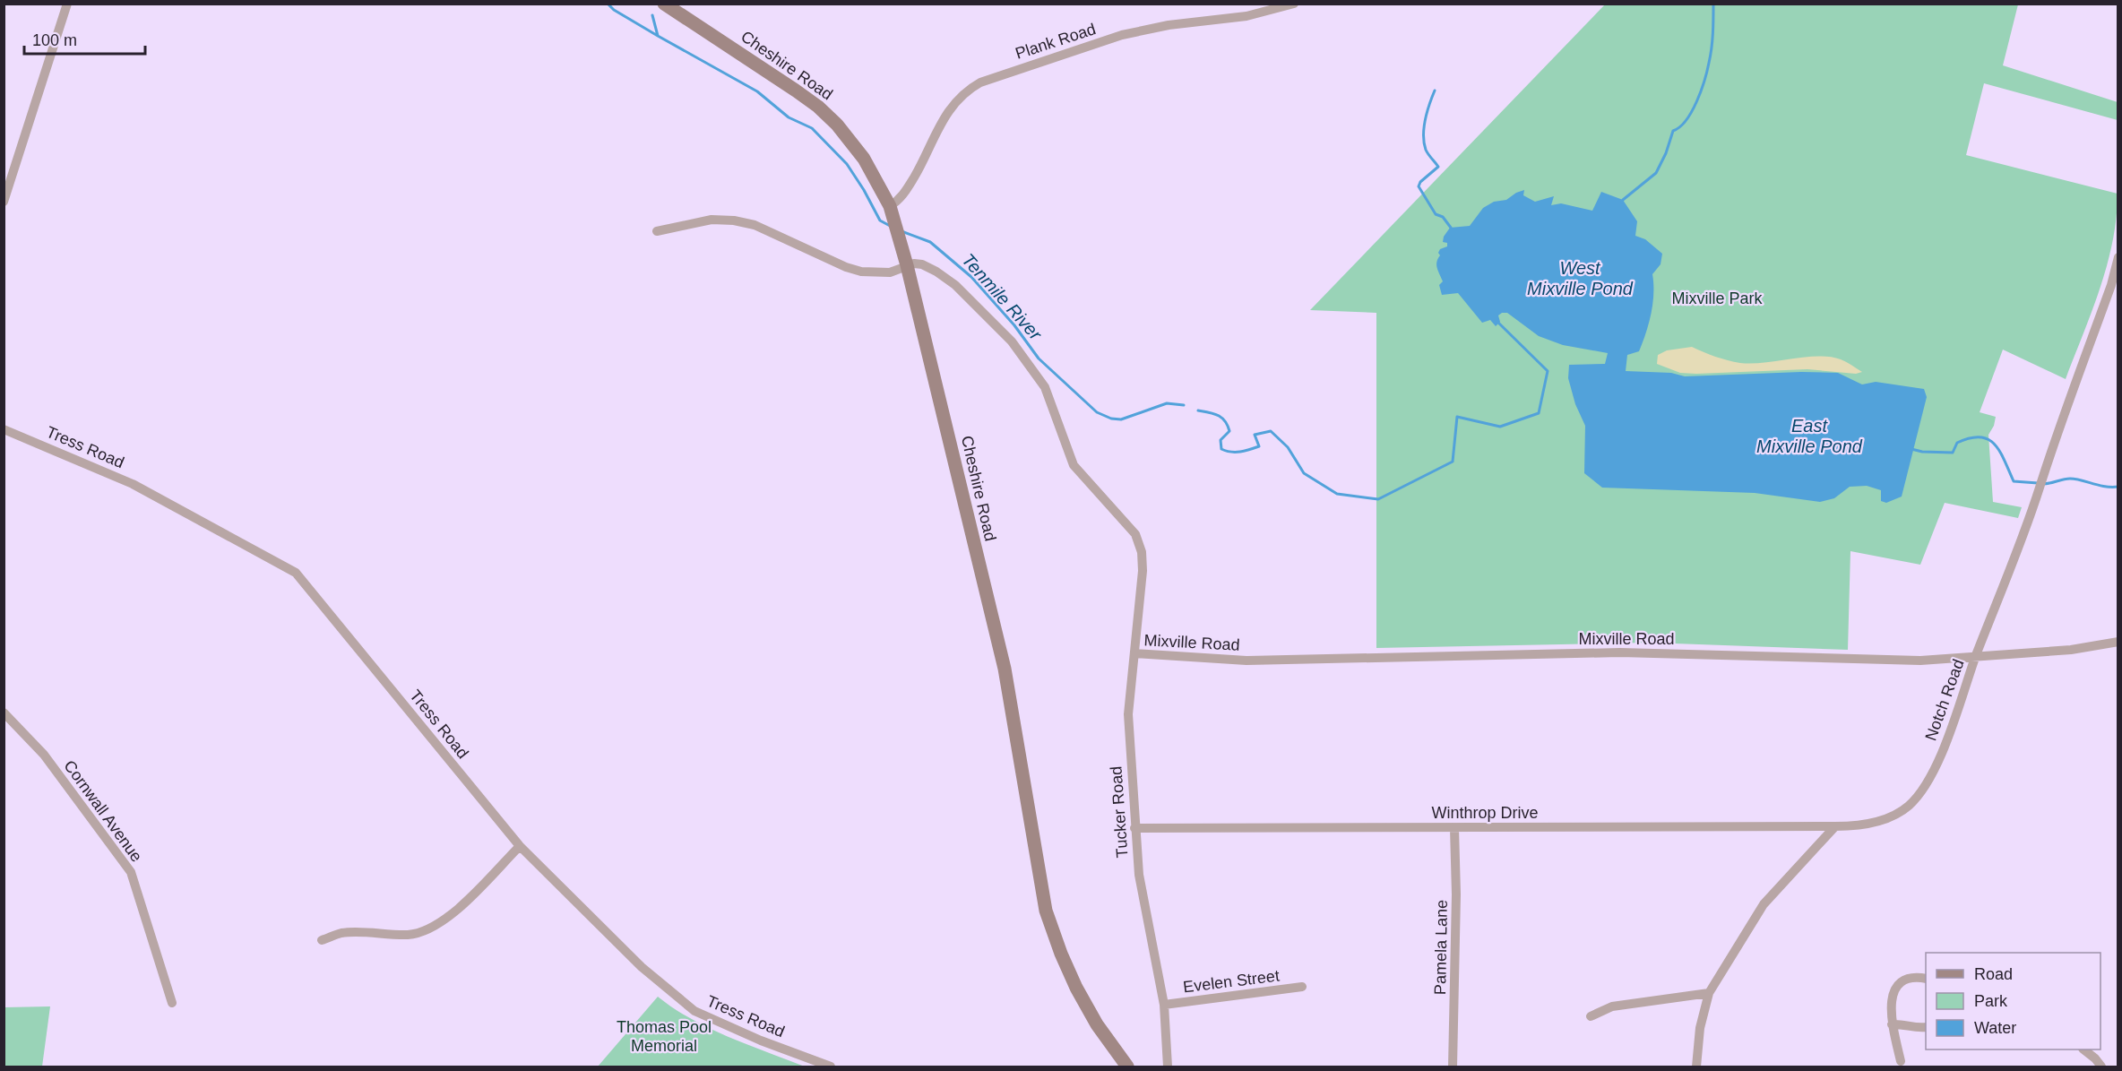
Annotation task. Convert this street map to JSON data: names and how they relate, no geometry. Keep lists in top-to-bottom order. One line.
{"streets":{"main road":["Cheshire Road"],"street":["Plank Road","Tress Road","Mixville Road","Notch Road","Cornwall Avenue","Tucker Road","Winthrop Drive","Pamela Lane","Evelen Street"]},"crossings":[["Plank Road","Cheshire Road"],["Cheshire Road","Tucker Road"],["Mixville Road","Notch Road"],["Mixville Road","Tucker Road"],["Notch Road","Winthrop Drive"],["Tucker Road","Winthrop Drive"],["Tucker Road","Evelen Street"],["Winthrop Drive","Pamela Lane"]],"water":["West Mixville Pond","Tenmile River","East Mixville Pond"],"parks":["Mixville Park","Thomas Pool Memorial"],"legend":["Road","Park","Water"],"scale_bar":"100 m"}
